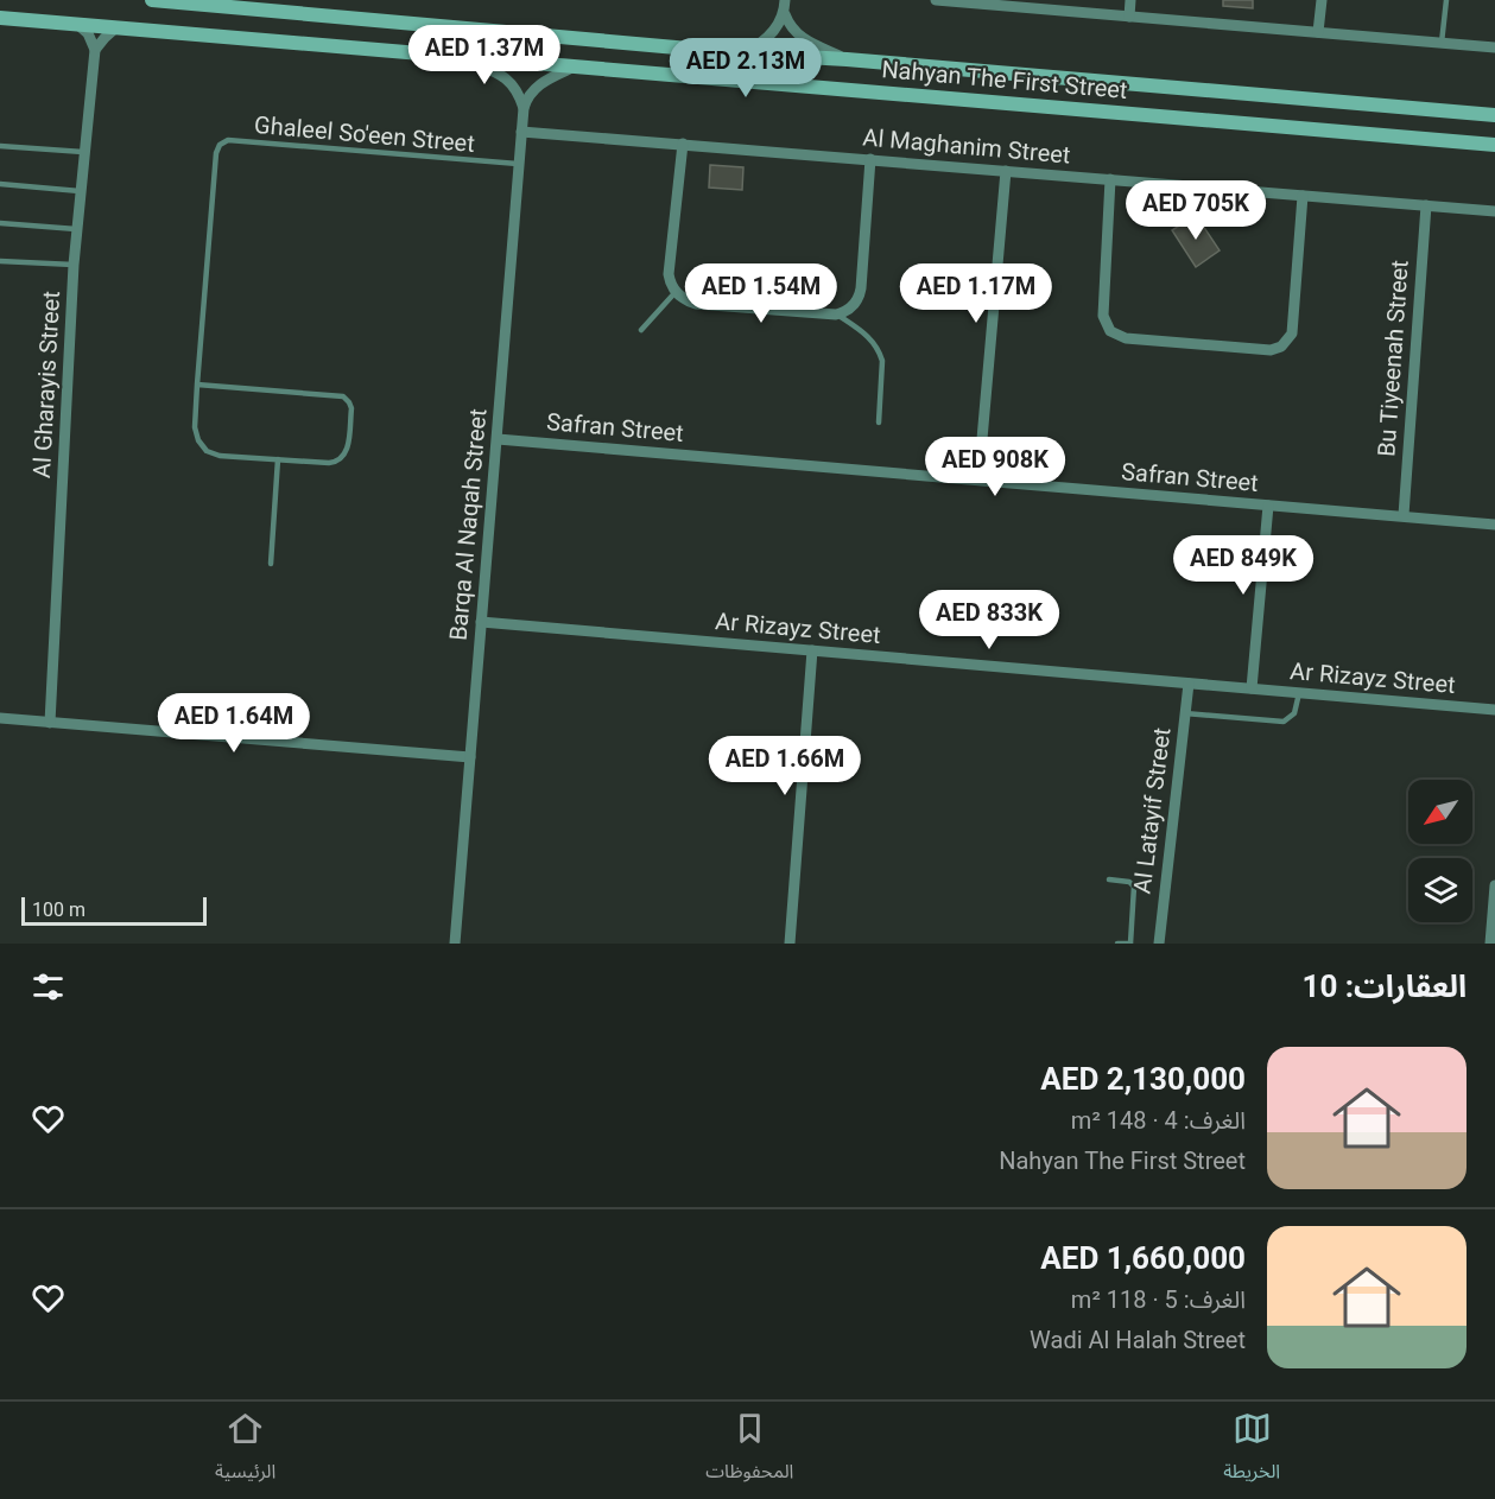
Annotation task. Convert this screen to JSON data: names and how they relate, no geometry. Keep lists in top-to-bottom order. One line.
{"streets":{"main road":["Nahyan The First Street"],"street":["Al Maghanim Street","Bu Tiyeenah Street","Al Gharayis Street","Safran Street","Barqa Al Naqah Street","Ar Rizayz Street","Al Latayif Street"],"lane":["Ghaleel So'een Street"]},"crossings":[["Ghaleel So'een Street","Barqa Al Naqah Street"],["Al Maghanim Street","Bu Tiyeenah Street"],["Al Maghanim Street","Barqa Al Naqah Street"],["Bu Tiyeenah Street","Safran Street"],["Safran Street","Barqa Al Naqah Street"],["Barqa Al Naqah Street","Ar Rizayz Street"],["Ar Rizayz Street","Al Latayif Street"]],"scale_bar":"100 m","north":"bottom left","page":{"price":["AED 1.37M","AED 2.13M","AED 705K","AED 1.54M","AED 1.17M","AED 908K","AED 849K","AED 833K","AED 1.64M","AED 1.66M"],"scale":"100 m","heading":"العقارات: 10","list":[{"name":"AED 2,130,000","note":"الغرف: 4 · 148 m² · Nahyan The First Street"},{"name":"AED 1,660,000","note":"الغرف: 5 · 118 m² · Wadi Al Halah Street"}],"tabs":["الخريطة","المحفوظات","الرئيسية"]}}
